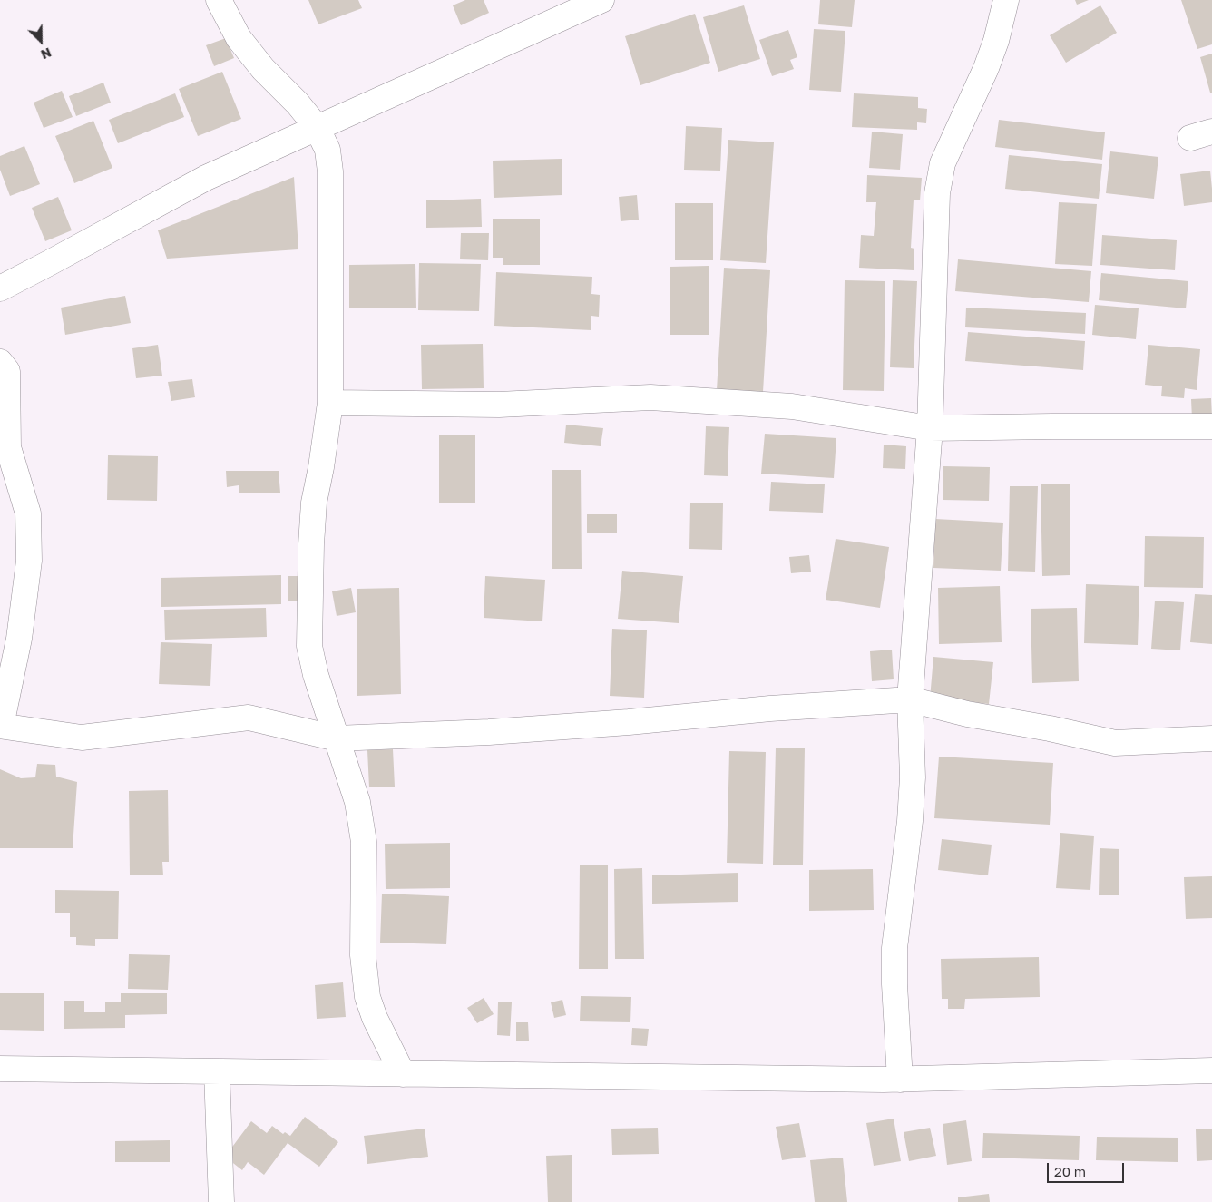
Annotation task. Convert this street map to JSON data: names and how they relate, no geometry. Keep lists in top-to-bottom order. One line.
{"scale_bar":"20 m","north":"bottom right"}
